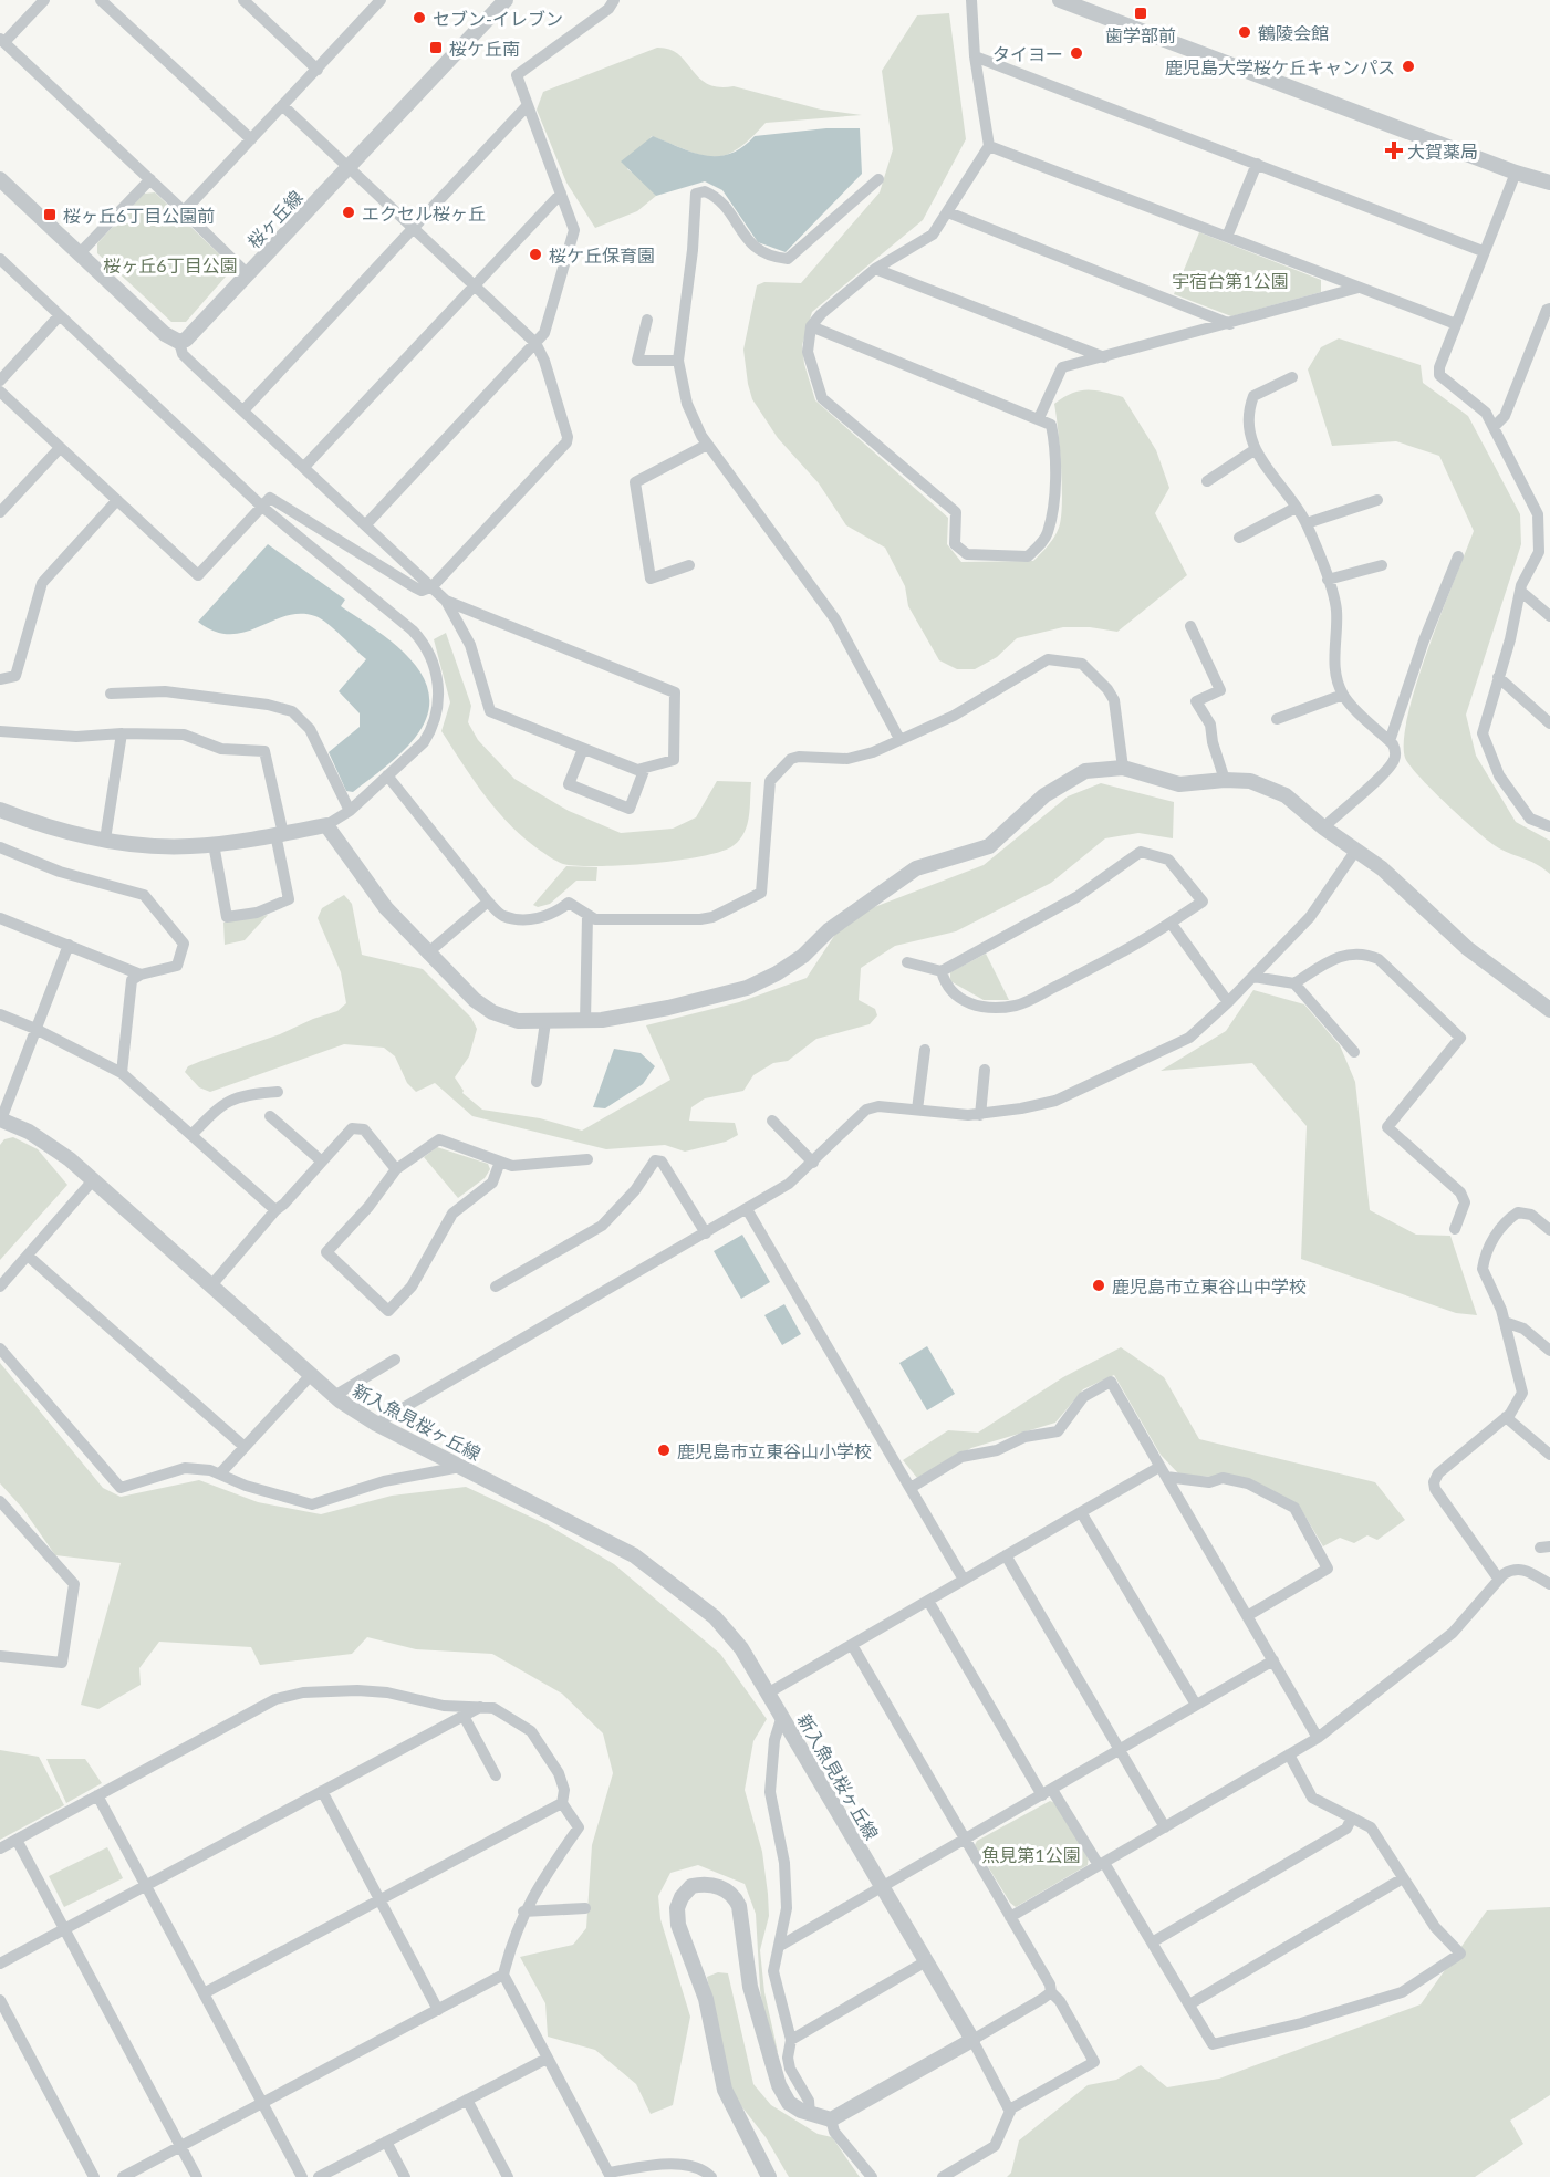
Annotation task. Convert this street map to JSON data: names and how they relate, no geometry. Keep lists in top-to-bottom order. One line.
{"streets":{"street":["桜ヶ丘線","新入魚見桜ヶ丘線"]},"parks":["桜ヶ丘6丁目公園","宇宿台第1公園","魚見第1公園"],"places":{"transit":["歯学部前","桜ケ丘南","桜ヶ丘6丁目公園前"],"other":["セブン-イレブン","鶴陵会館","タイヨー","鹿児島大学桜ケ丘キャンパス","エクセル桜ヶ丘","桜ケ丘保育園","鹿児島市立東谷山中学校","鹿児島市立東谷山小学校"],"health":["大賀薬局"]}}
